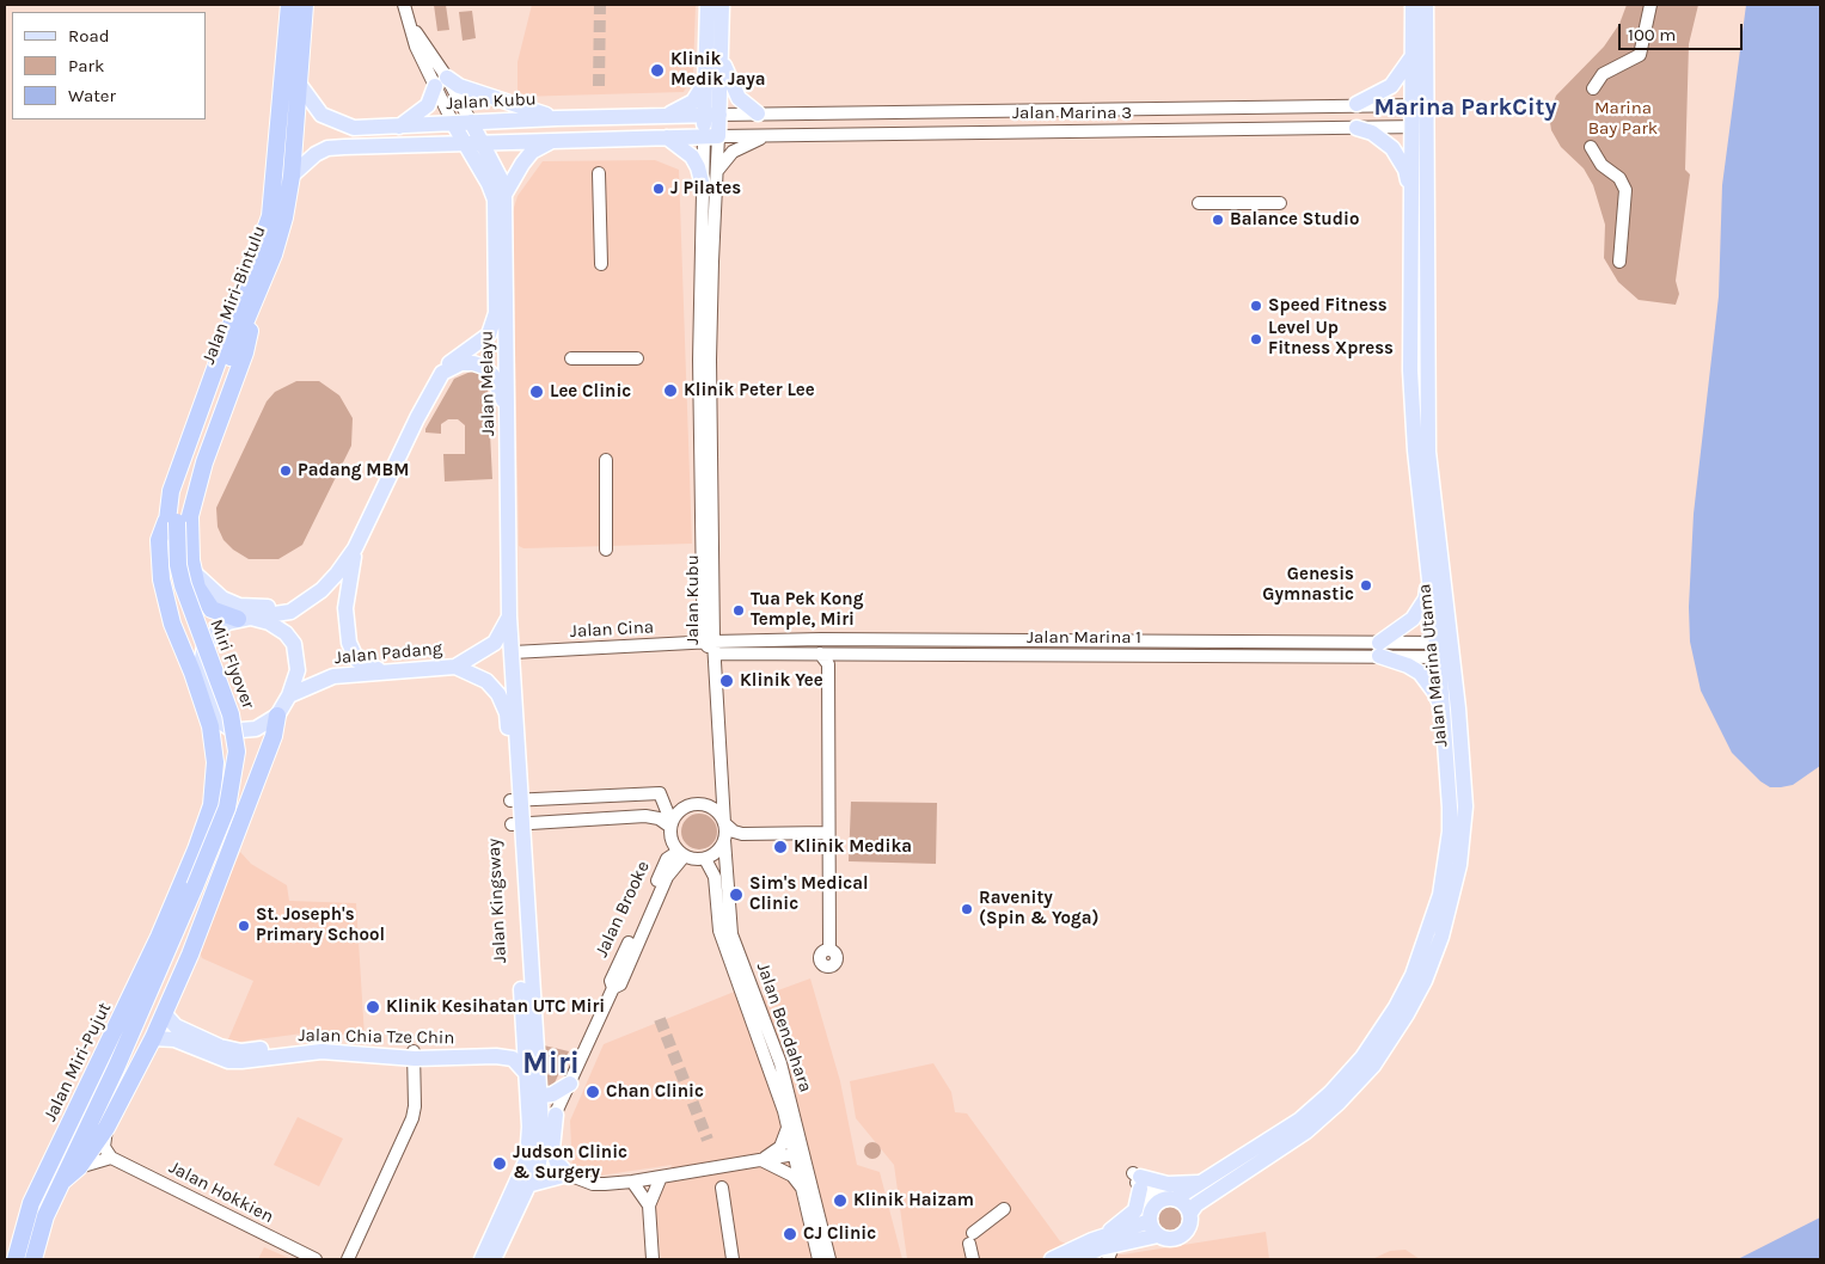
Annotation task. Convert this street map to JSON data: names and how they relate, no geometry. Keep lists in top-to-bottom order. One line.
{"streets":{"highway":["Jalan Miri-Bintulu","Miri Flyover","Jalan Miri-Pujut"],"main road":["Jalan Kubu","Jalan Melayu","Jalan Padang","Jalan Marina Utama","Jalan Kingsway","Jalan Chia Tze Chin"],"street":["Jalan Marina 3","Jalan Cina","Jalan Marina 1","Jalan Brooke","Jalan Bendahara","Jalan Hokkien"]},"crossings":[["Jalan Kubu","Jalan Marina 3"],["Jalan Kubu","Jalan Miri-Bintulu"],["Jalan Kubu","Jalan Melayu"],["Jalan Kubu","Jalan Cina"],["Jalan Kubu","Jalan Marina 1"],["Jalan Marina 3","Jalan Marina Utama"],["Jalan Miri-Bintulu","Miri Flyover"],["Jalan Melayu","Jalan Cina"],["Jalan Melayu","Jalan Padang"],["Jalan Melayu","Jalan Kingsway"],["Jalan Cina","Jalan Marina 1"],["Jalan Cina","Jalan Kingsway"],["Jalan Marina 1","Jalan Marina Utama"],["Jalan Padang","Jalan Kingsway"],["Miri Flyover","Jalan Miri-Pujut"],["Jalan Kingsway","Jalan Brooke"],["Jalan Kingsway","Jalan Chia Tze Chin"],["Jalan Brooke","Jalan Bendahara"]],"districts":["Marina ParkCity","Miri"],"parks":["Marina Bay Park"],"places":["Klinik Medik Jaya","J Pilates","Balance Studio","Speed Fitness","Level Up Fitness Xpress","Klinik Peter Lee","Lee Clinic","Padang MBM","Genesis Gymnastic","Tua Pek Kong Temple, Miri","Klinik Yee","Klinik Medika","Sim's Medical Clinic","Ravenity (Spin & Yoga)","St. Joseph's Primary School","Klinik Kesihatan UTC Miri","Chan Clinic","Judson Clinic & Surgery","Klinik Haizam","CJ Clinic"],"legend":["Road","Park","Water"],"scale_bar":"100 m"}
